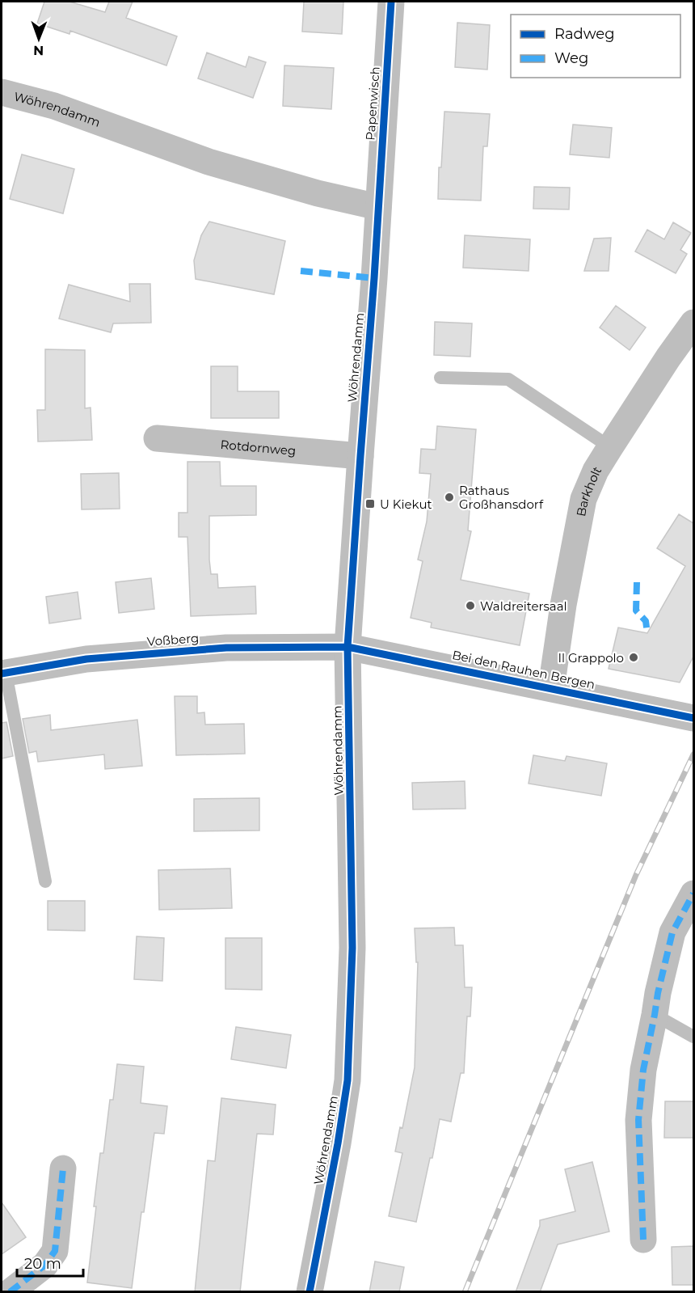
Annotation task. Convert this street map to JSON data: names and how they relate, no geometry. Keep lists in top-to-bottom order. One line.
{"streets":{"street":["Papenwisch","Wöhrendamm","Rotdornweg","Barkholt","Voßberg","Bei den Rauhen Bergen"]},"crossings":[["Papenwisch","Wöhrendamm"],["Wöhrendamm","Rotdornweg"],["Wöhrendamm","Voßberg"],["Wöhrendamm","Bei den Rauhen Bergen"],["Barkholt","Bei den Rauhen Bergen"],["Voßberg","Bei den Rauhen Bergen"]],"places":{"other":["Rathaus Großhansdorf","Waldreitersaal","Il Grappolo"],"transit":["U Kiekut"]},"legend":["Radweg","Weg"],"scale_bar":"20 m","north":"bottom"}
